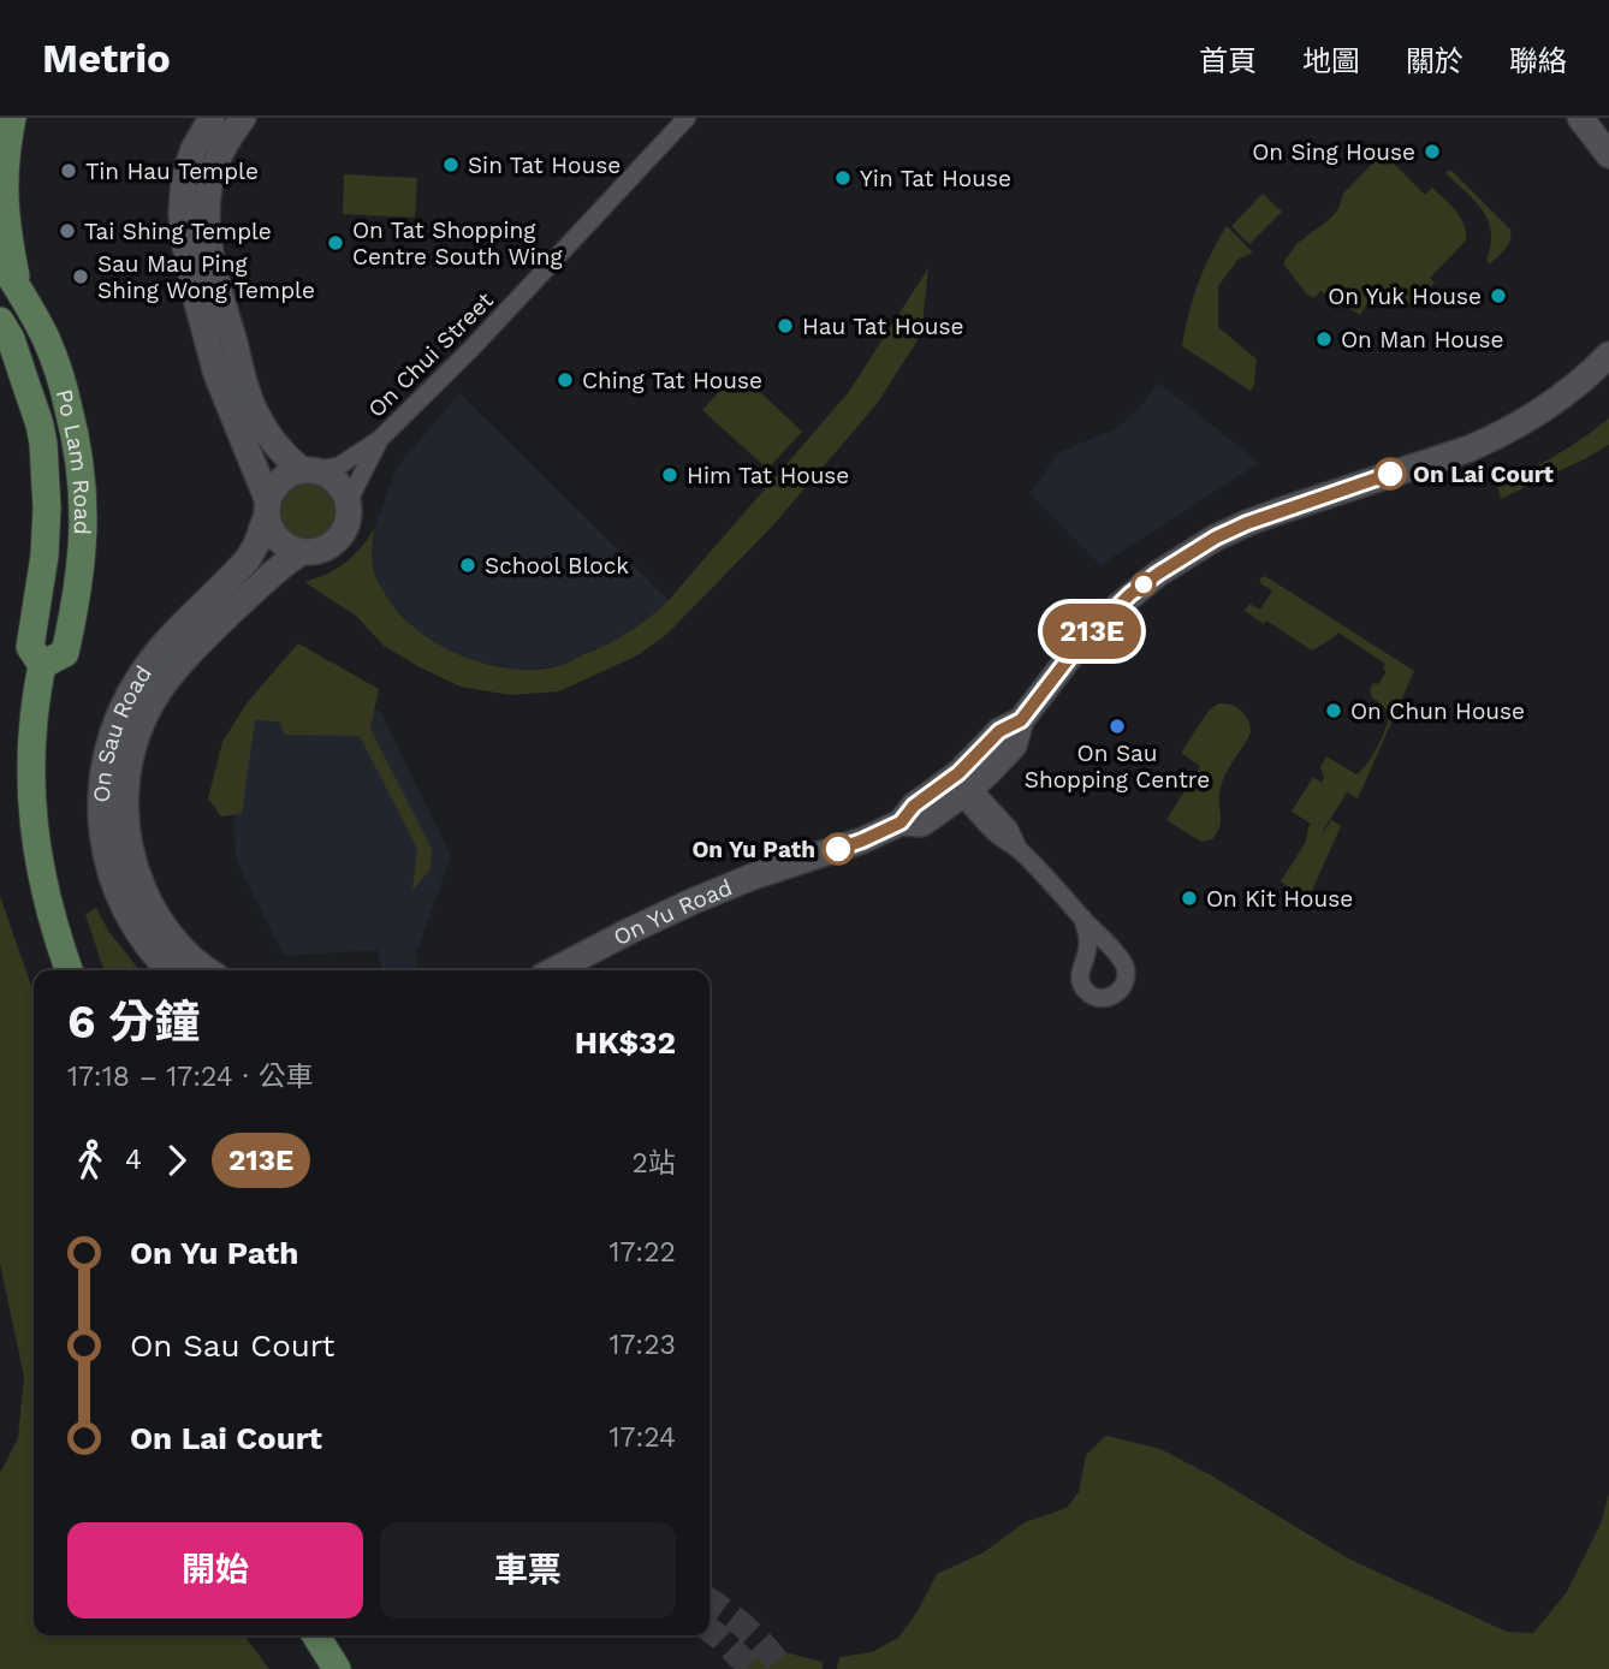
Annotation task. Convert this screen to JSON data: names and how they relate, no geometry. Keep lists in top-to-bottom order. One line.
{"streets":{"main road":["Po Lam Road","On Sau Road","On Yu Road"],"street":["On Chui Street"]},"crossings":[["On Chui Street","On Sau Road"]],"places":["On Sing House","Sin Tat House","Tin Hau Temple","Yin Tat House","Tai Shing Temple","On Tat Shopping Centre South Wing","Sau Mau Ping Shing Wong Temple","On Yuk House","Hau Tat House","On Man House","Ching Tat House","On Lai Court","Him Tat House","School Block","On Chun House","On Sau Shopping Centre","On Yu Path","On Kit House"],"lines":["bus line 213E"],"page":{"header":"Metrio","nav":["首頁","地圖","關於","聯絡"],"on_map":"213E","heading":["6 分鐘","17:18 – 17:24 · 公車","HK$32"],"legs":["4","213E","2站"],"list":[{"name":"On Yu Path","value":"17:22"},{"name":"On Sau Court","value":"17:23"},{"name":"On Lai Court","value":"17:24"}],"buttons":["開始","車票"]}}
